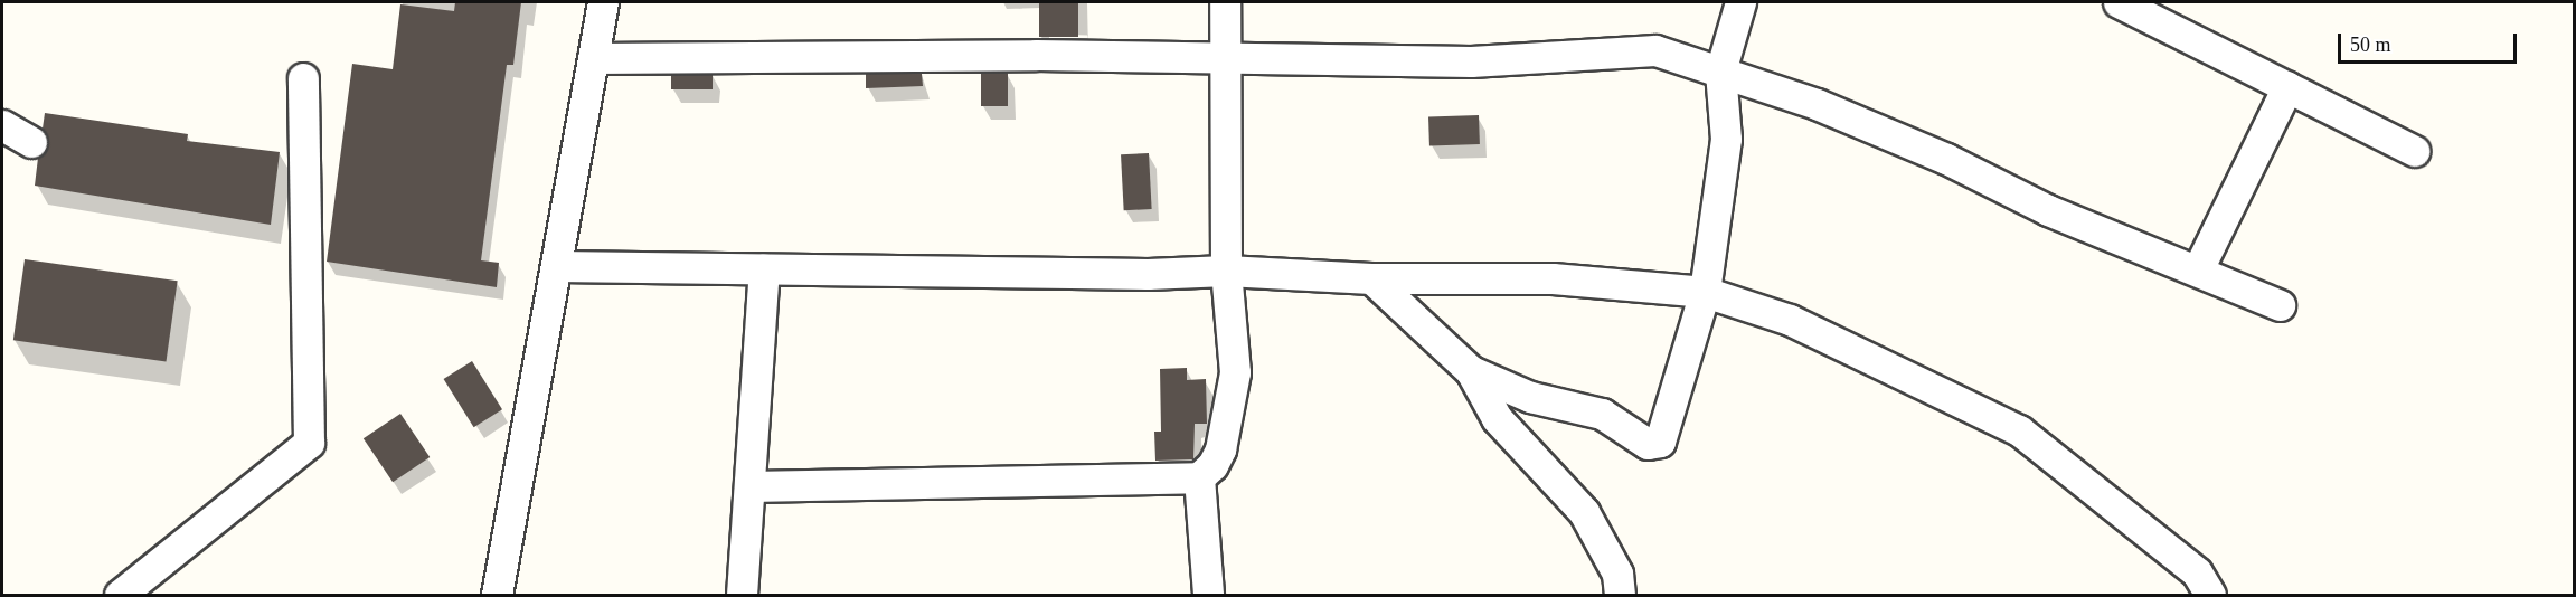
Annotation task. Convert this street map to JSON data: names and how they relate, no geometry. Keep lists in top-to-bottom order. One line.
{"scale_bar":"50 m"}
